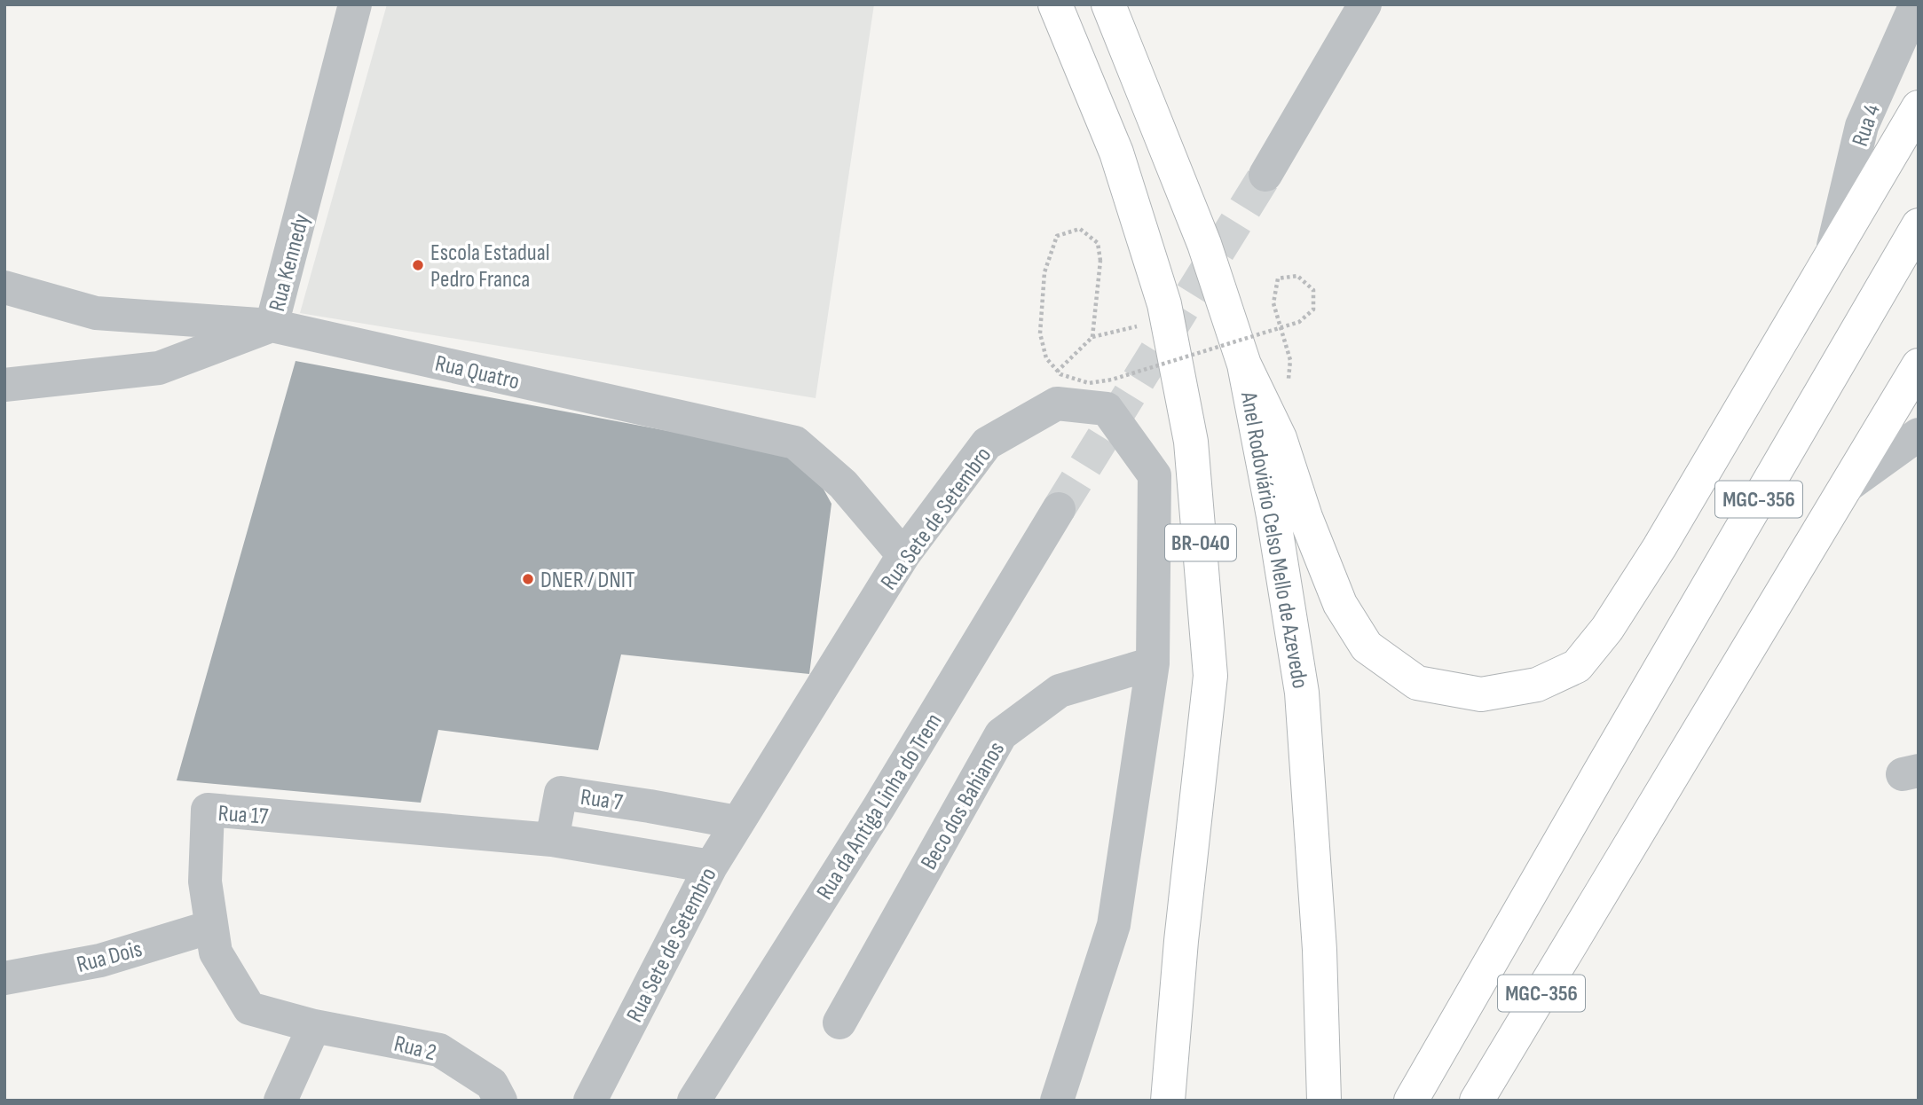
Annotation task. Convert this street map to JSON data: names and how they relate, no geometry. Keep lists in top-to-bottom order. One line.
{"streets":{"highway":["MGC-356","Anel Rodoviário Celso Mello de Azevedo","BR-040"],"street":["Rua 4","Rua Kennedy","Rua Quatro","Rua Sete de Setembro","Rua 7","Beco dos Bahianos","Rua da Antiga Linha do Trem","Rua 17","Rua Dois","Rua 2"]},"crossings":[["Rua Kennedy","Rua Quatro"],["Rua Quatro","Rua Sete de Setembro"],["Rua Sete de Setembro","Rua 7"],["Rua Sete de Setembro","Beco dos Bahianos"],["Rua 7","Rua 17"],["Rua 17","Rua Dois"],["Rua 17","Rua 2"]],"places":["Escola Estadual Pedro Franca","DNER / DNIT"]}
